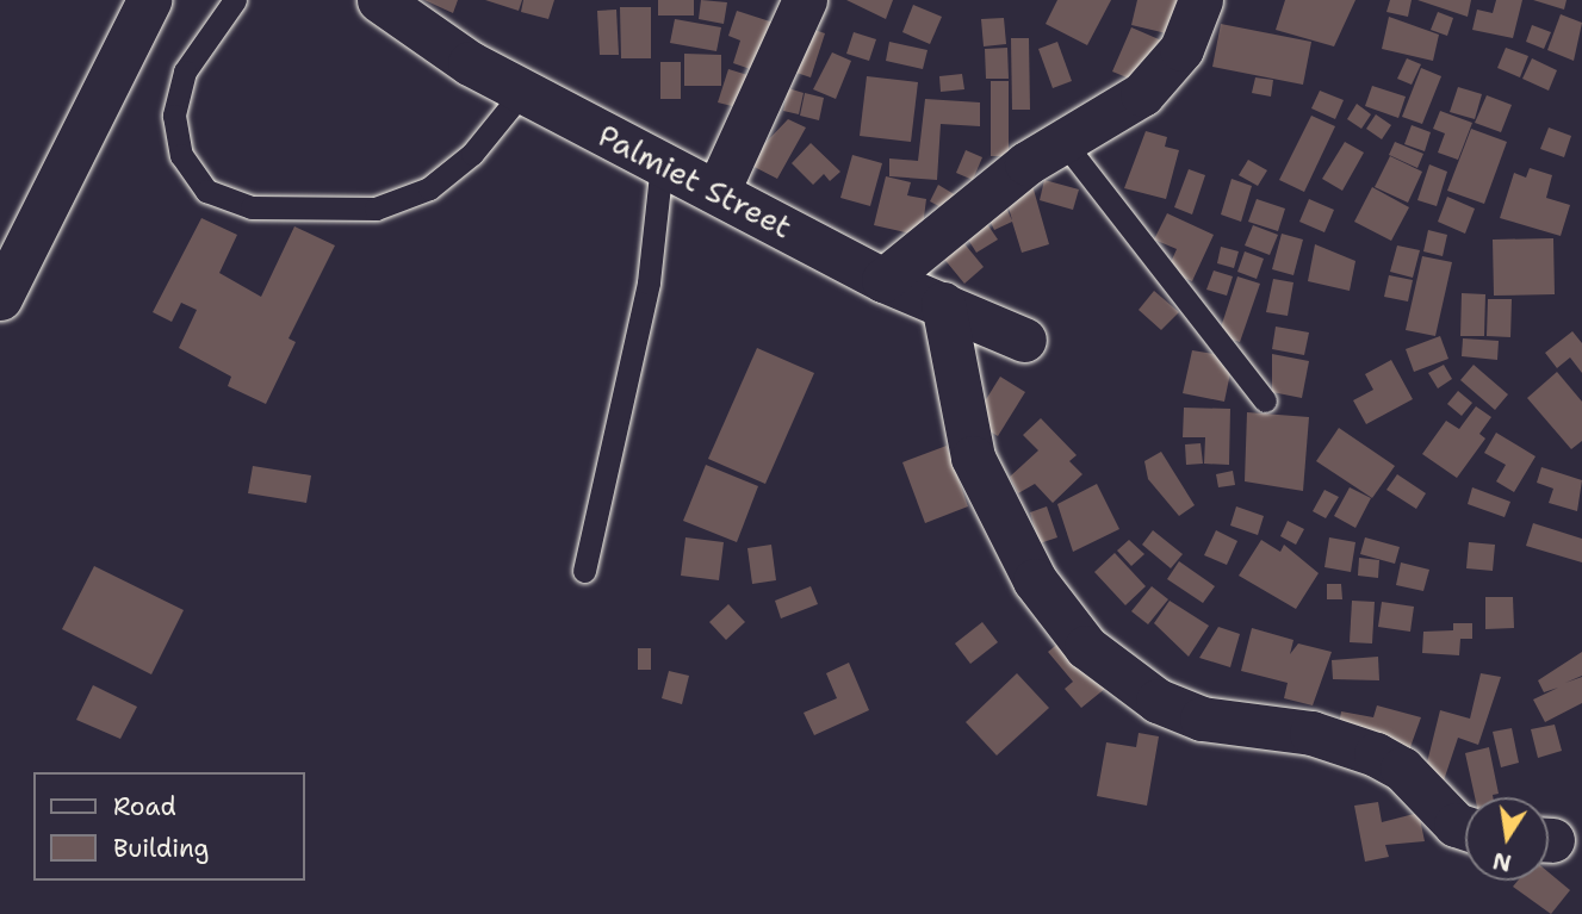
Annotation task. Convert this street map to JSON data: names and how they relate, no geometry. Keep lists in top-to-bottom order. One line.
{"streets":{"street":["Palmiet Street"]},"legend":["Road","Building"],"north":"bottom"}
